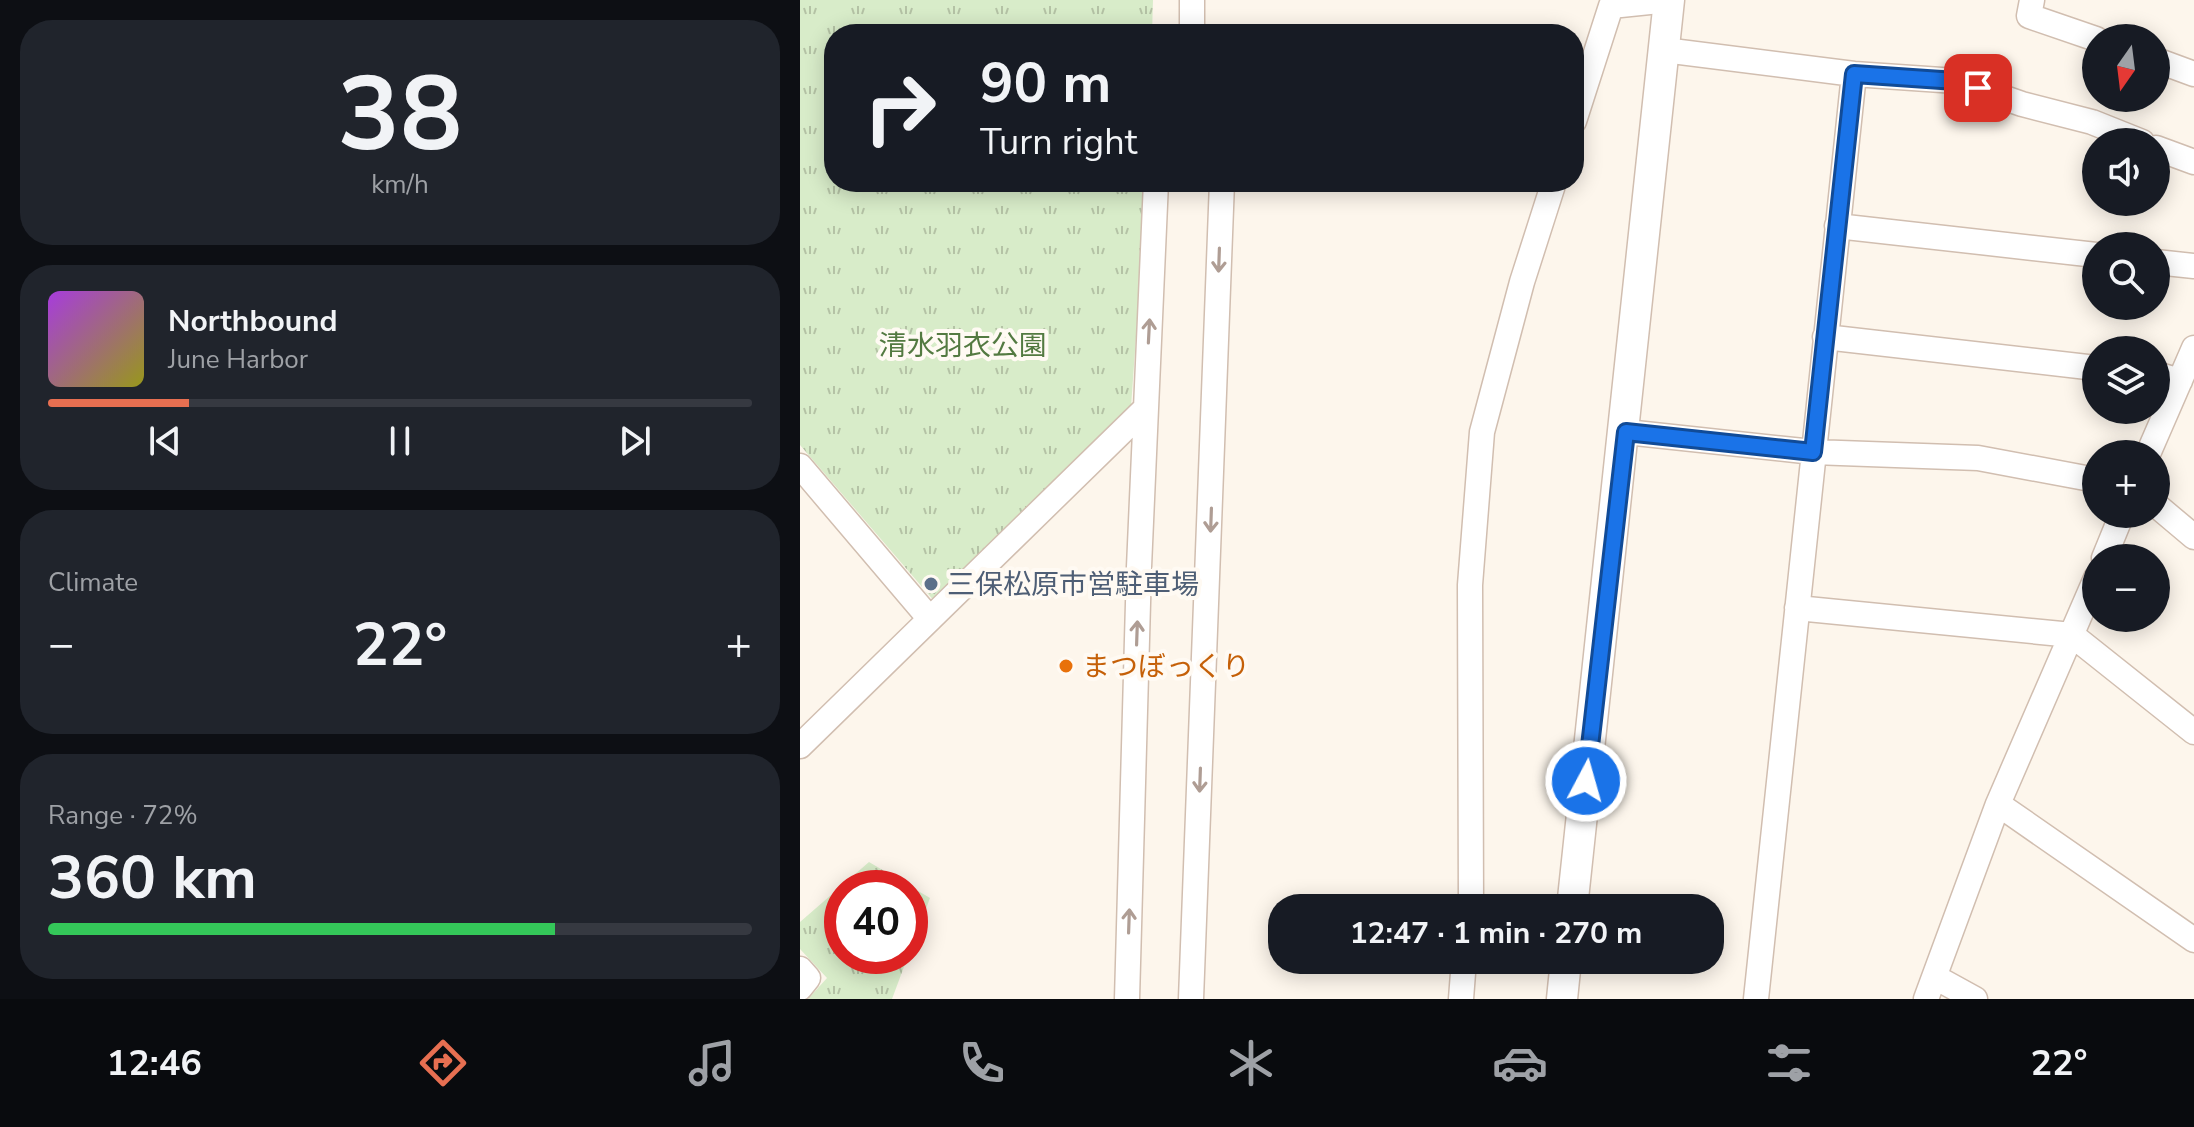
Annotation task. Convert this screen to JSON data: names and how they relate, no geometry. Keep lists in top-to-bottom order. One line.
{"parks":["清水羽衣公園"],"places":["三保松原市営駐車場","まつぼっくり"],"north":"bottom","page":{"tile":[["38","km/h"],"Climate",["Range · 72%","360 km"]],"map_buttons":["+","−"],"turn":["90 m","Turn right"],"song":["Northbound","June Harbor"],"heat":["−","22°","+"],"limit":"40","trip":"12:47 · 1 min · 270 m","tabs":["12:46","22°"]}}
